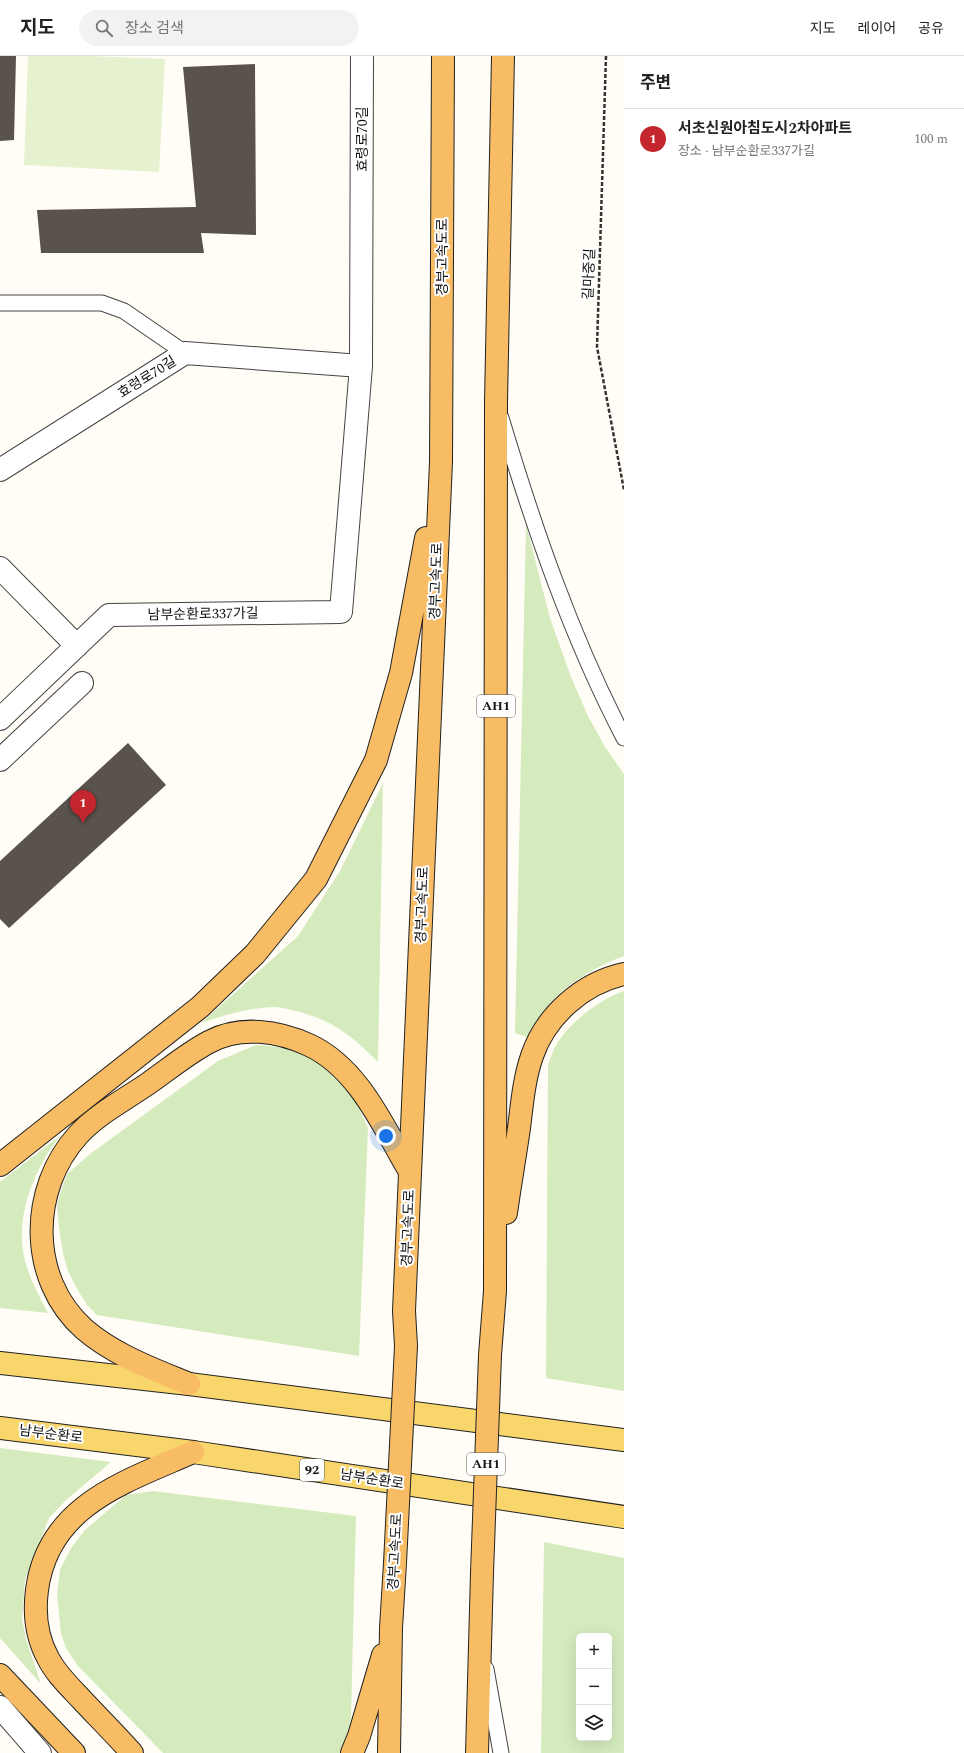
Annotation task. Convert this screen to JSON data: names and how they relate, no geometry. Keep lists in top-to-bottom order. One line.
{"streets":{"highway":["경부고속도로","AH1"],"main road":["남부순환로","92"],"street":["효령로70길","남부순환로337가길"],"path":["길마중길"]},"crossings":[["효령로70길","남부순환로337가길"]],"page":{"header":"지도","search":"장소 검색","nav":["지도","레이어","공유"],"heading":"주변","list":[{"mark":"1","name":"서초신원아침도시2차아파트","note":"장소 · 남부순환로337가길","value":"100 m"}],"pins":"1","map_buttons":["+","−"]}}
